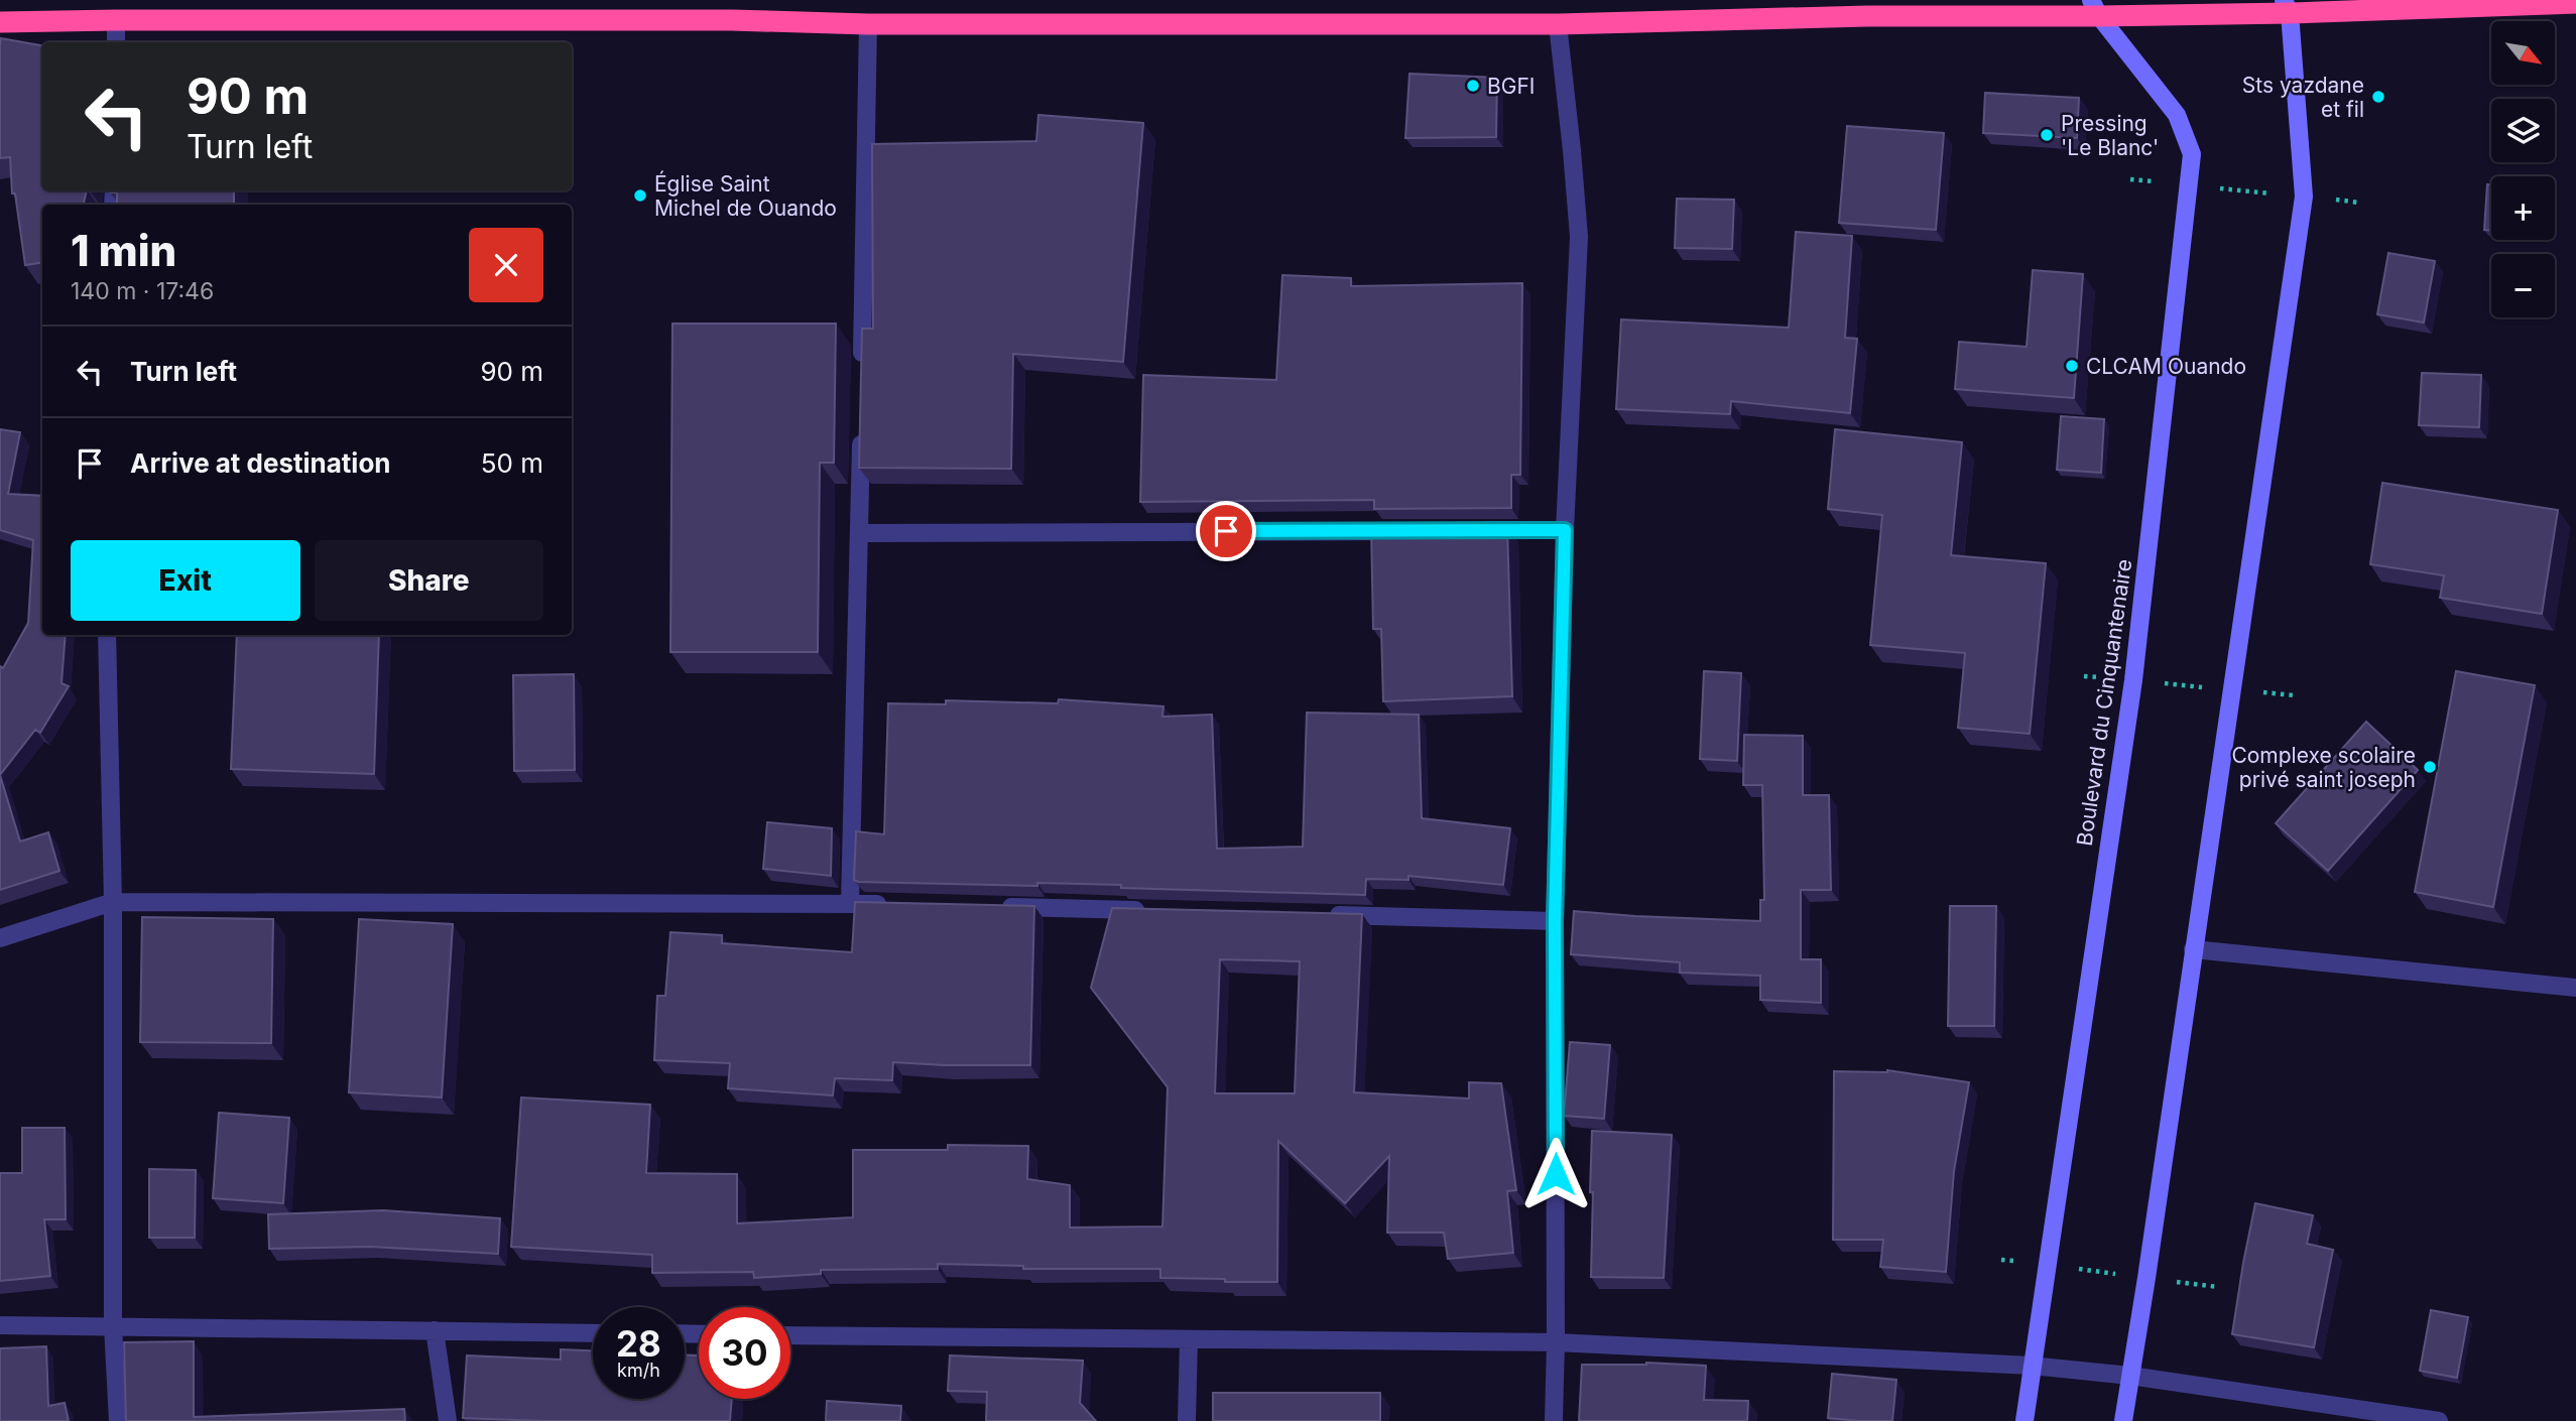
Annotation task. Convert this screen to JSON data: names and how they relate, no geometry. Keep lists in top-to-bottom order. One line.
{"streets":{"main road":["Boulevard du Cinquantenaire"]},"places":["BGFI","Sts yazdane et fil","Pressing 'Le Blanc'","Église Saint Michel de Ouando","CLCAM Ouando","Complexe scolaire privé saint joseph"],"north":"bottom right","page":{"map_buttons":["+","−"],"turn":["90 m","Turn left"],"heading":["1 min","140 m · 17:46"],"list":[{"name":"Turn left","value":"90 m"},{"name":"Arrive at destination","value":"50 m"}],"buttons":["Exit","Share"],"speed":"28 km/h","limit":"30"}}
